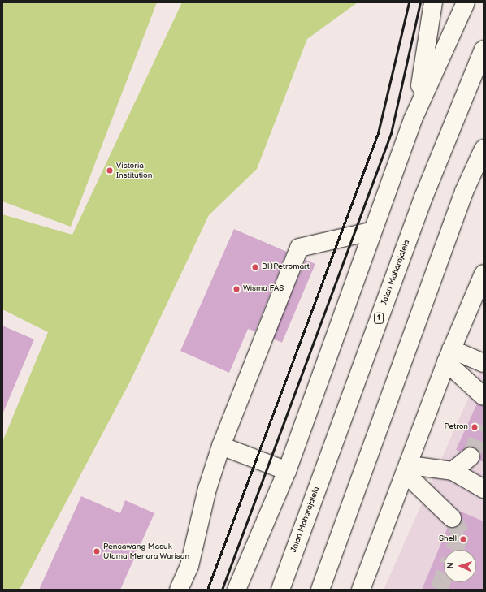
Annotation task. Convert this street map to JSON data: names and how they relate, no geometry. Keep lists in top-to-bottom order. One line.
{"streets":{"main road":["Jalan Maharajalela","1"]},"places":["Victoria Institution","BHPetromart","Wisma FAS","Petron","Shell","Pencawang Masuk Utama Menara Warisan"],"north":"left"}
